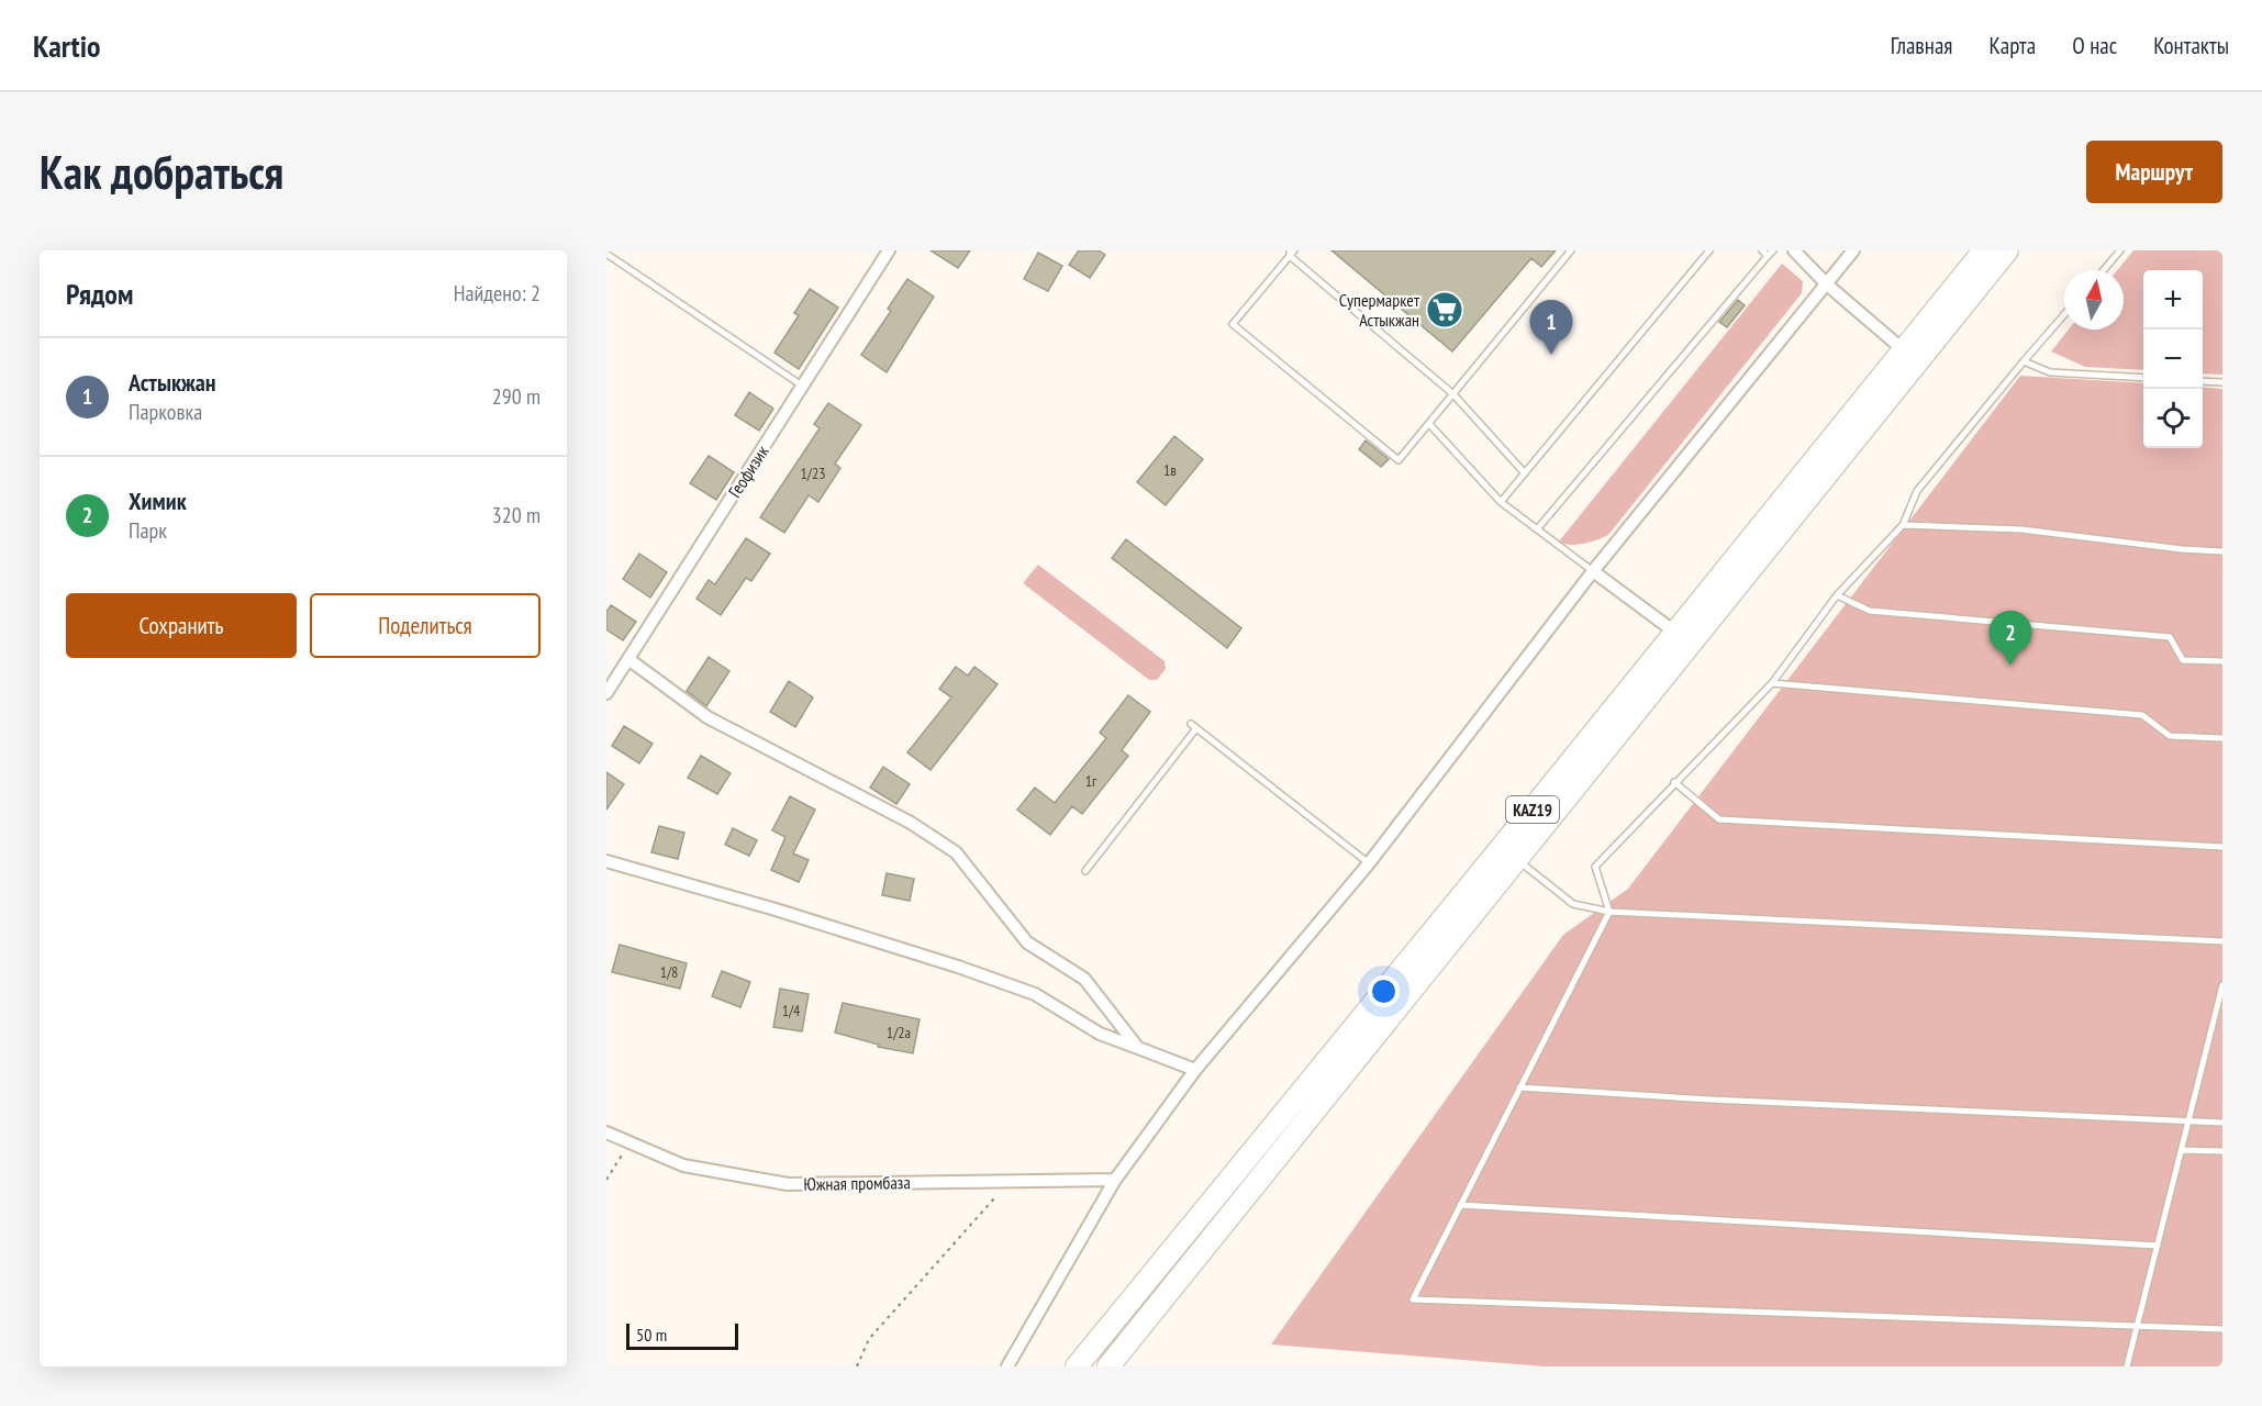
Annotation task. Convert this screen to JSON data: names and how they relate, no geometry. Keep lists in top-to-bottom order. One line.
{"streets":{"highway":["KAZ19"],"street":["Геофизик","Южная промбаза"]},"places":{"supermarket":["Супермаркет Астыкжан"]},"house_numbers":["1в","1/23","1г","1/8","1/4","1/2а"],"scale_bar":"50 m","north":"top","page":{"header":"Kartio","nav":["Главная","Карта","О нас","Контакты"],"buttons":["Маршрут",["Сохранить","Поделиться"]],"title":"Как добраться","heading":["Рядом","Найдено: 2"],"map_buttons":["+","−"],"pins":["1","2"],"list":[{"mark":"1","name":"Астыкжан","note":"Парковка","value":"290 m"},{"mark":"2","name":"Химик","note":"Парк","value":"320 m"}],"scale":"50 m"}}
